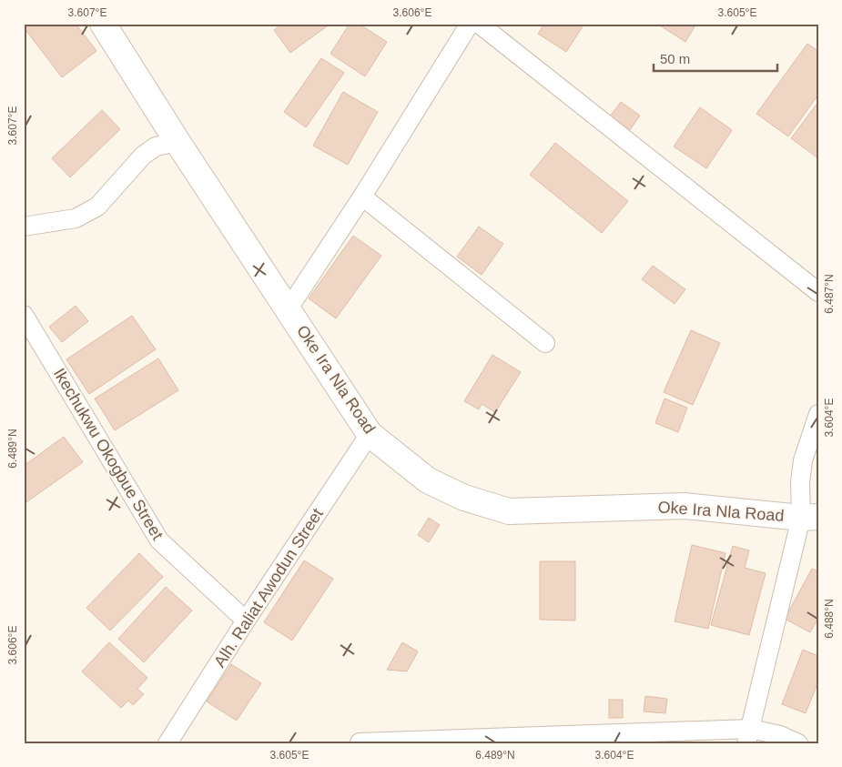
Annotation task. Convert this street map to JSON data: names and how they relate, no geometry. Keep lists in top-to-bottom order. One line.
{"streets":{"street":["Oke Ira Nla Road","Ikechukwu Okogbue Street","Alh. Raliat Awodun Street"]},"crossings":[["Oke Ira Nla Road","Alh. Raliat Awodun Street"],["Ikechukwu Okogbue Street","Alh. Raliat Awodun Street"]],"scale_bar":"50 m","coordinates":["3.607°E","3.606°E","3.605°E","6.487°N","3.604°E","6.489°N","6.488°N"]}
